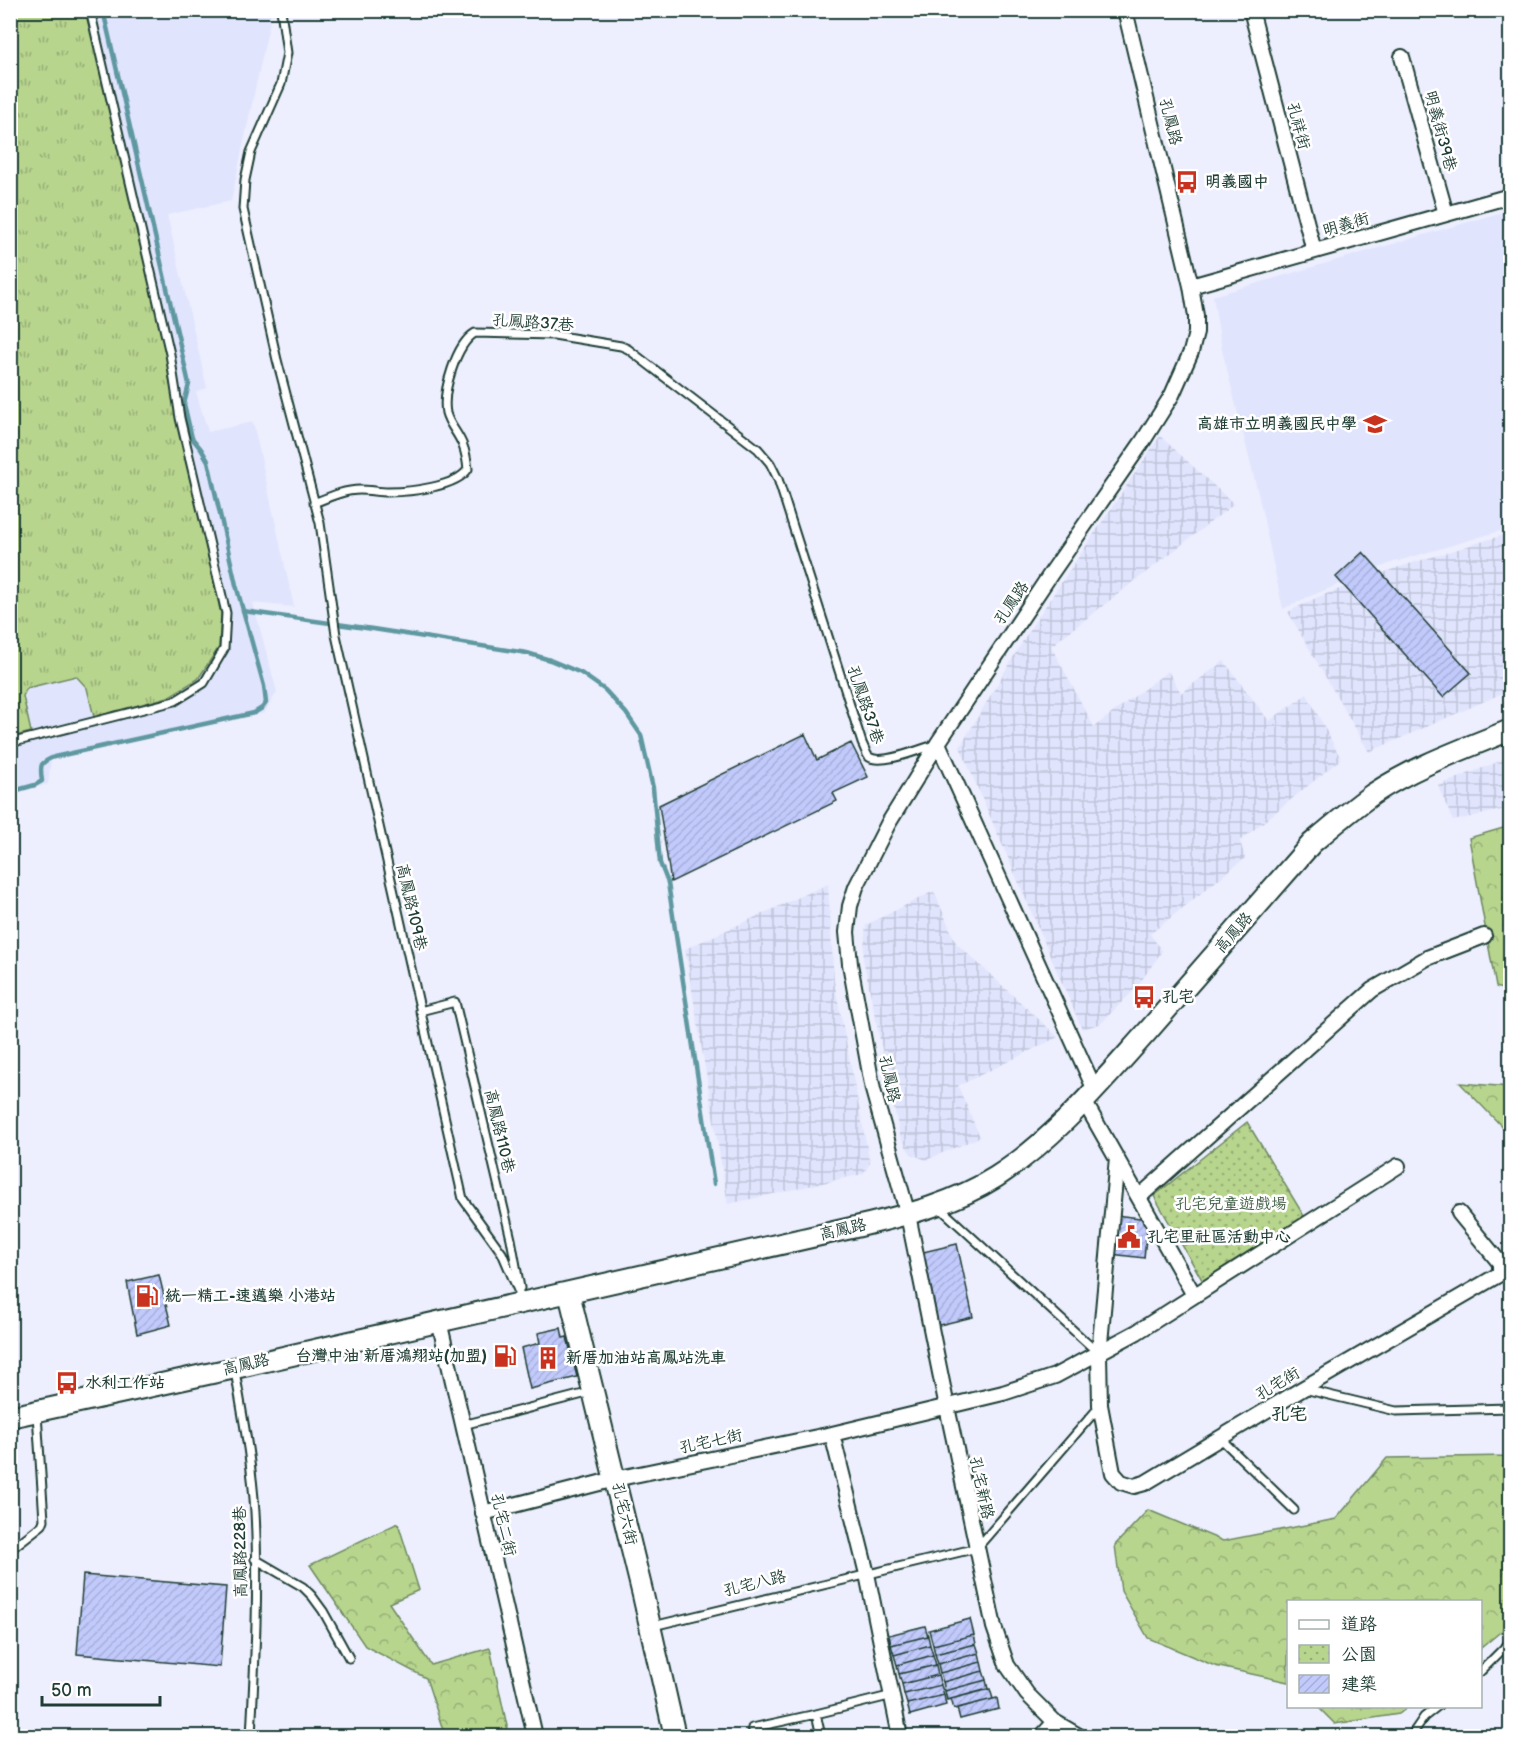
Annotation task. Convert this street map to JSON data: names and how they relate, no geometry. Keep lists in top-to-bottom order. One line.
{"streets":{"street":["孔鳳路","孔祥街","明義街39巷","明義街","高鳳路","孔宅街","孔宅七街","孔宅新路","孔宅六街","孔宅二街"],"lane":["孔鳳路37巷","高鳳路109巷","高鳳路110巷","高鳳路228巷","孔宅八路"]},"crossings":[["孔鳳路","明義街"],["孔鳳路","孔鳳路37巷"],["孔鳳路","高鳳路"],["孔鳳路","孔宅新路"],["孔祥街","明義街"],["明義街39巷","明義街"],["孔鳳路37巷","高鳳路109巷"],["高鳳路109巷","高鳳路"],["高鳳路109巷","高鳳路110巷"],["高鳳路","高鳳路110巷"],["高鳳路","孔宅新路"],["高鳳路","孔宅六街"],["高鳳路","孔宅二街"],["高鳳路","高鳳路228巷"],["孔宅七街","孔宅新路"],["孔宅七街","孔宅六街"],["孔宅七街","孔宅二街"],["孔宅新路","孔宅八路"],["孔宅六街","孔宅八路"]],"districts":["孔宅"],"parks":["孔宅兒童遊戲場"],"places":{"bus stop":["明義國中","孔宅","水利工作站"],"school or university":["高雄市立明義國民中學"],"public building":["孔宅里社區活動中心"],"fuel station":["統一精工-速邁樂 小港站","台灣中油 新厝鴻翔站(加盟)"],"building":["新厝加油站高鳳站洗車"]},"legend":["道路","公園","建築"],"scale_bar":"50 m"}
